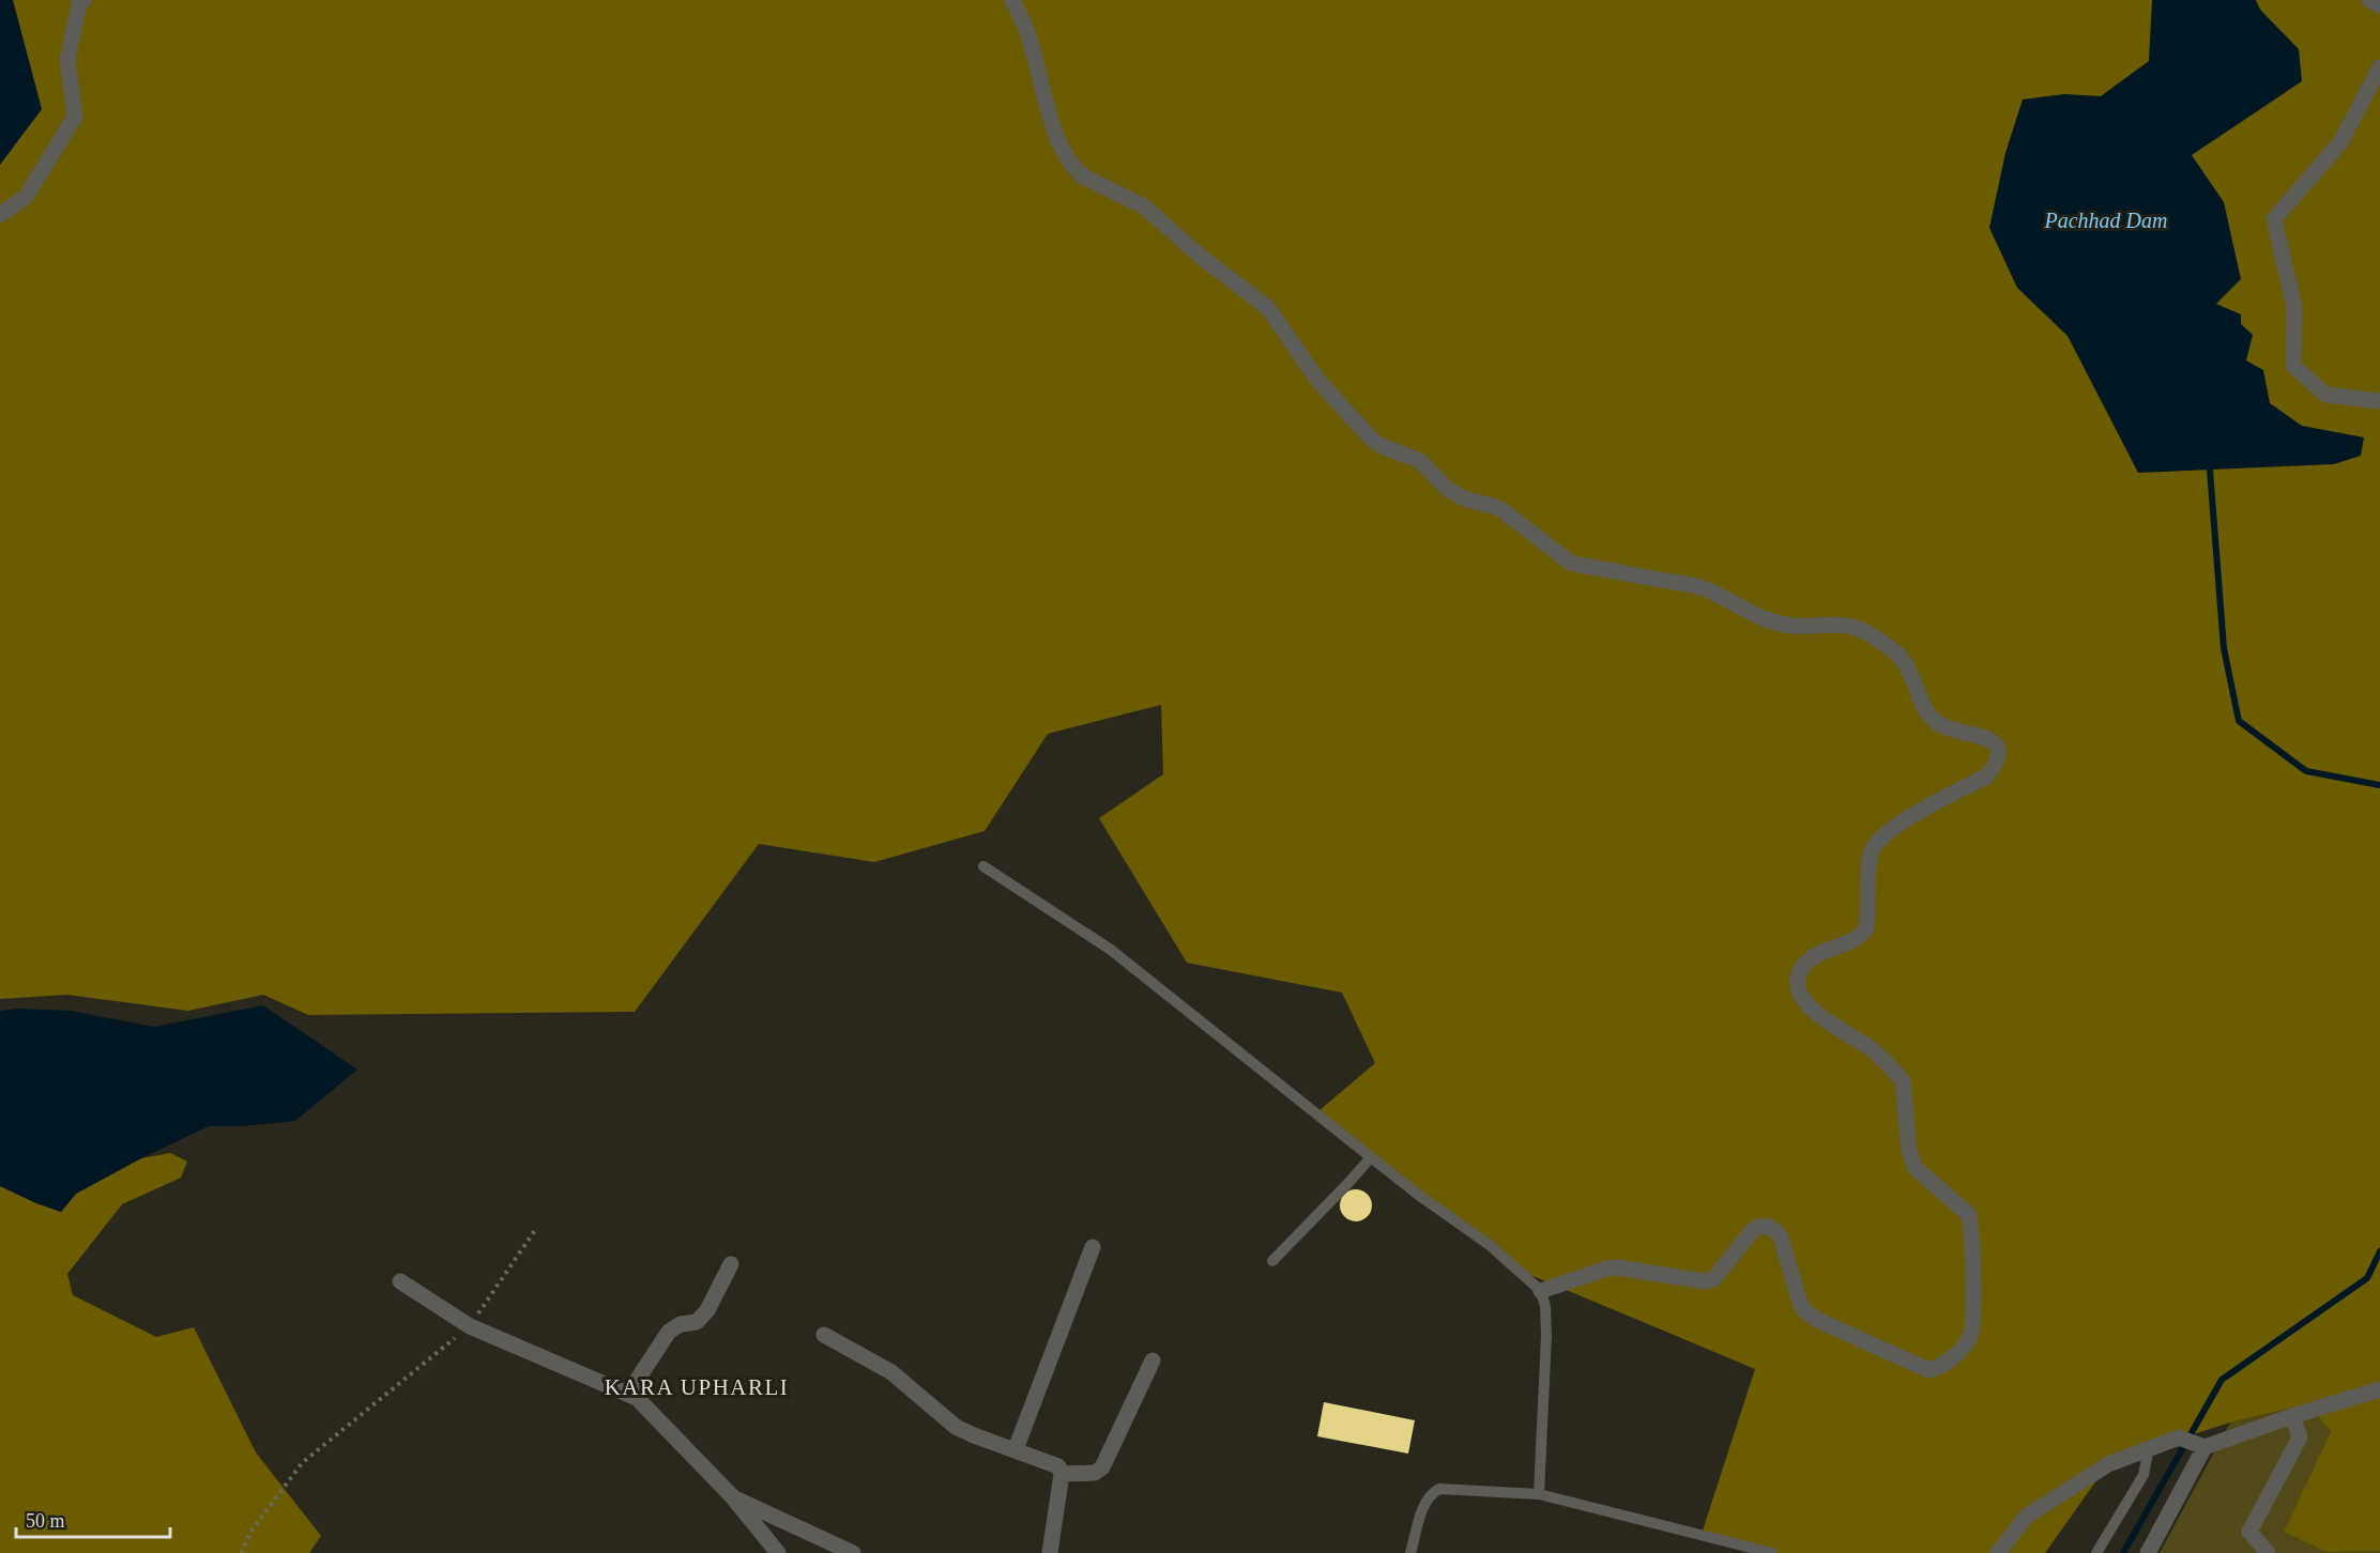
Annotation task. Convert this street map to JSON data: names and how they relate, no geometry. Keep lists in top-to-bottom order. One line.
{"districts":["KARA UPHARLI"],"water":["Pachhad Dam"],"scale_bar":"50 m"}
